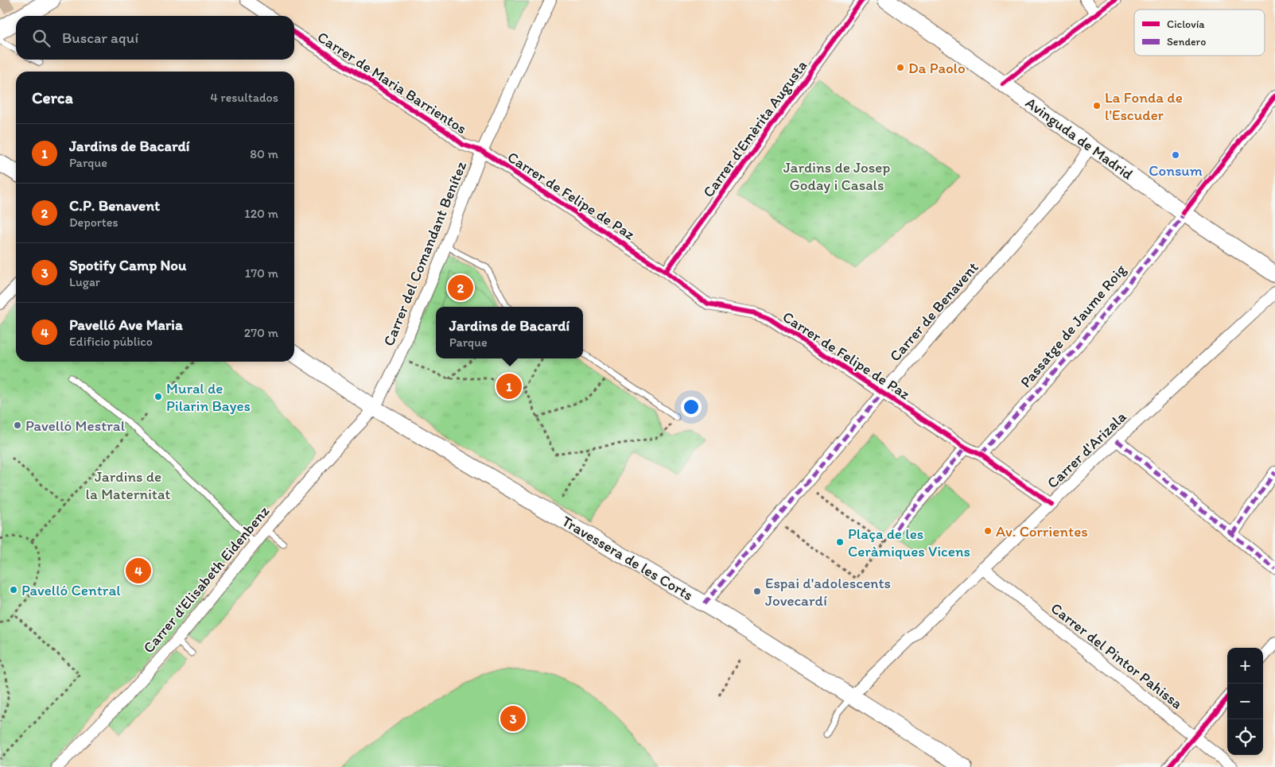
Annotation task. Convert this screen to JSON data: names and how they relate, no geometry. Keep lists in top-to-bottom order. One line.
{"streets":{"main road":["Avinguda de Madrid","Travessera de les Corts"],"street":["Carrer de Maria Barrientos","Carrer d'Emèrita Augusta","Carrer de Felipe de Paz","Carrer del Comandant Benítez","Carrer de Benavent","Passatge de Jaume Roig","Carrer d'Arizala","Carrer d'Elisabeth Eidenbenz","Carrer del Pintor Pahissa"]},"crossings":[["Carrer de Maria Barrientos","Carrer de Felipe de Paz"],["Carrer de Maria Barrientos","Carrer del Comandant Benítez"],["Carrer d'Emèrita Augusta","Carrer de Felipe de Paz"],["Avinguda de Madrid","Carrer de Benavent"],["Avinguda de Madrid","Passatge de Jaume Roig"],["Carrer de Felipe de Paz","Carrer del Comandant Benítez"],["Carrer de Felipe de Paz","Carrer de Benavent"],["Carrer de Felipe de Paz","Passatge de Jaume Roig"],["Carrer de Felipe de Paz","Carrer d'Arizala"],["Carrer del Comandant Benítez","Travessera de les Corts"],["Carrer del Comandant Benítez","Carrer d'Elisabeth Eidenbenz"],["Carrer de Benavent","Travessera de les Corts"],["Carrer d'Arizala","Travessera de les Corts"],["Carrer d'Arizala","Carrer del Pintor Pahissa"],["Travessera de les Corts","Carrer d'Elisabeth Eidenbenz"]],"parks":["Jardins de Josep Goday i Casals","Jardins de la Maternitat"],"places":["Da Paolo","La Fonda de l'Escuder","Consum","Mural de Pilarin Bayes","Pavelló Mestral","Av. Corrientes","Plaça de les Ceràmiques Vicens","Pavelló Central","Espai d'adolescents Jovecardí"],"legend":["Ciclovía","Sendero"],"page":{"search":"Buscar aquí","heading":["Cerca","4 resultados"],"list":[{"mark":"1","name":"Jardins de Bacardí","note":"Parque","value":"80 m"},{"mark":"2","name":"C.P. Benavent","note":"Deportes","value":"120 m"},{"mark":"3","name":"Spotify Camp Nou","note":"Lugar","value":"170 m"},{"mark":"4","name":"Pavelló Ave Maria","note":"Edificio público","value":"270 m"}],"pins":["2","1","4","3"],"popup":["Jardins de Bacardí","Parque"],"map_buttons":["+","−"]}}
